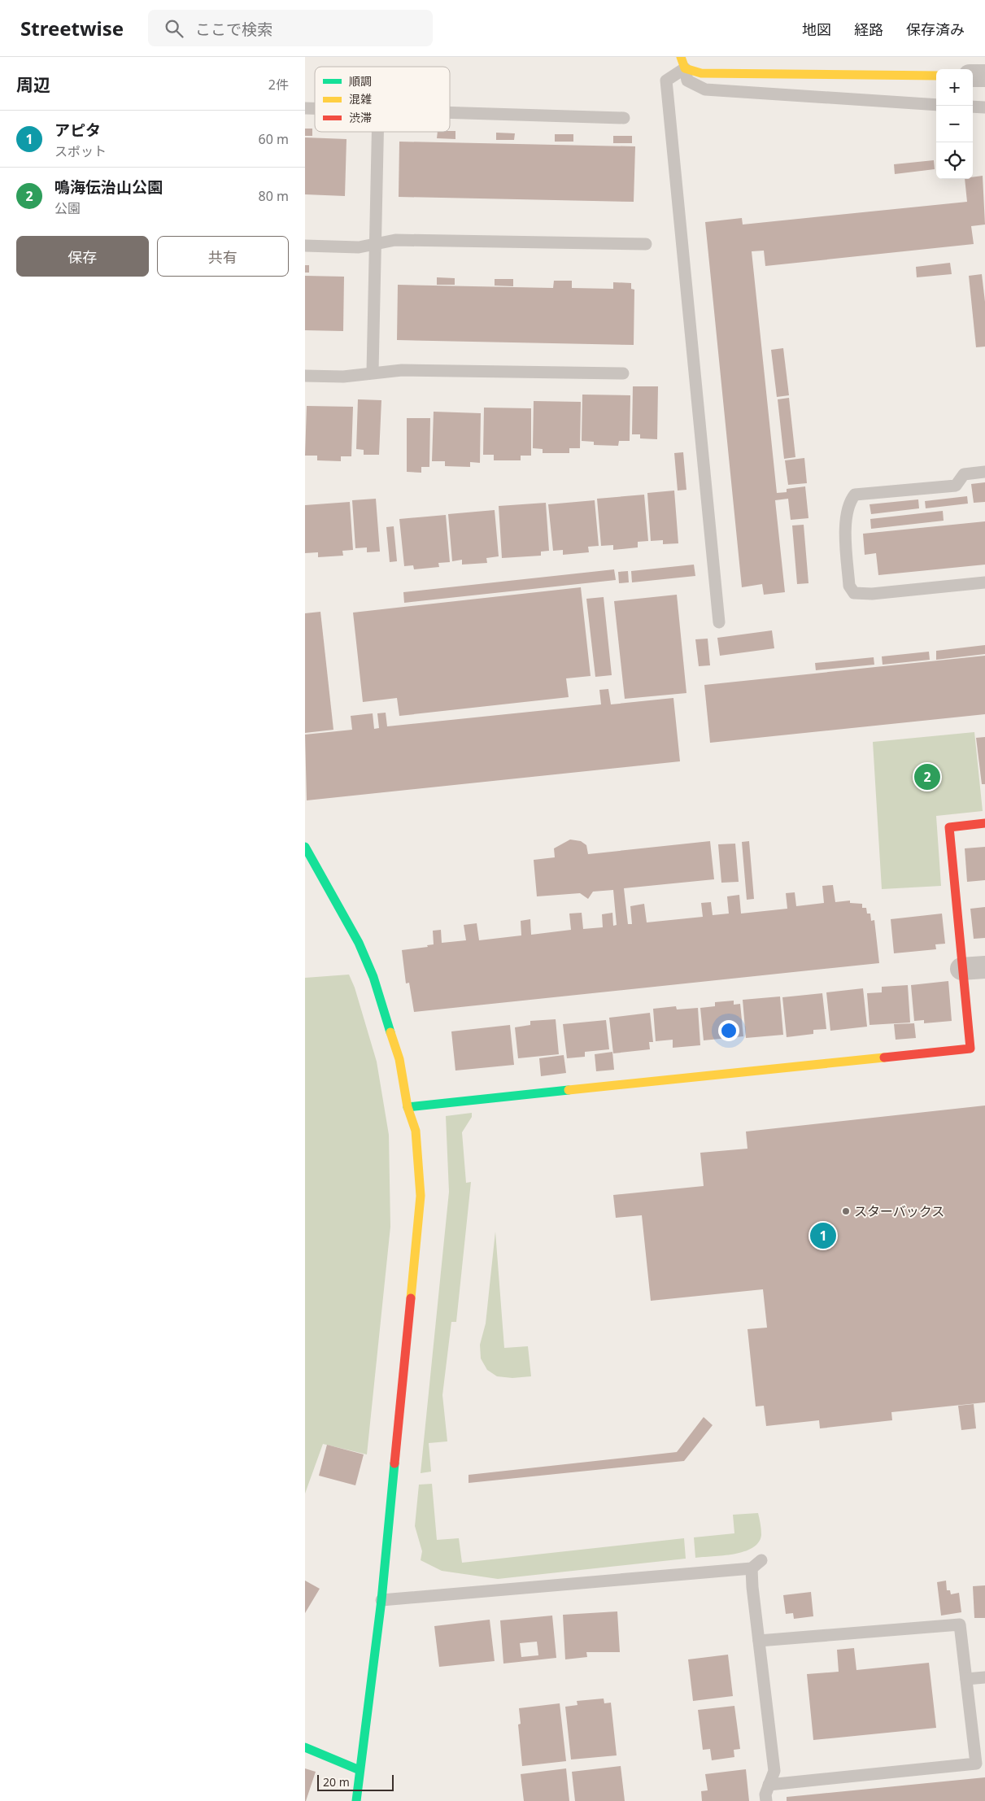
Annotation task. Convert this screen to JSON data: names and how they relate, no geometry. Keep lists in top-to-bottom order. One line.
{"places":["スターバックス"],"legend":["順調","混雑","渋滞"],"scale_bar":"20 m","page":{"header":"Streetwise","search":"ここで検索","nav":["地図","経路","保存済み"],"heading":["周辺","2件"],"map_buttons":["+","−"],"list":[{"mark":"1","name":"アピタ","note":"スポット","value":"60 m"},{"mark":"2","name":"鳴海伝治山公園","note":"公園","value":"80 m"}],"buttons":["保存","共有"],"pins":["2","1"],"scale":"20 m"}}
